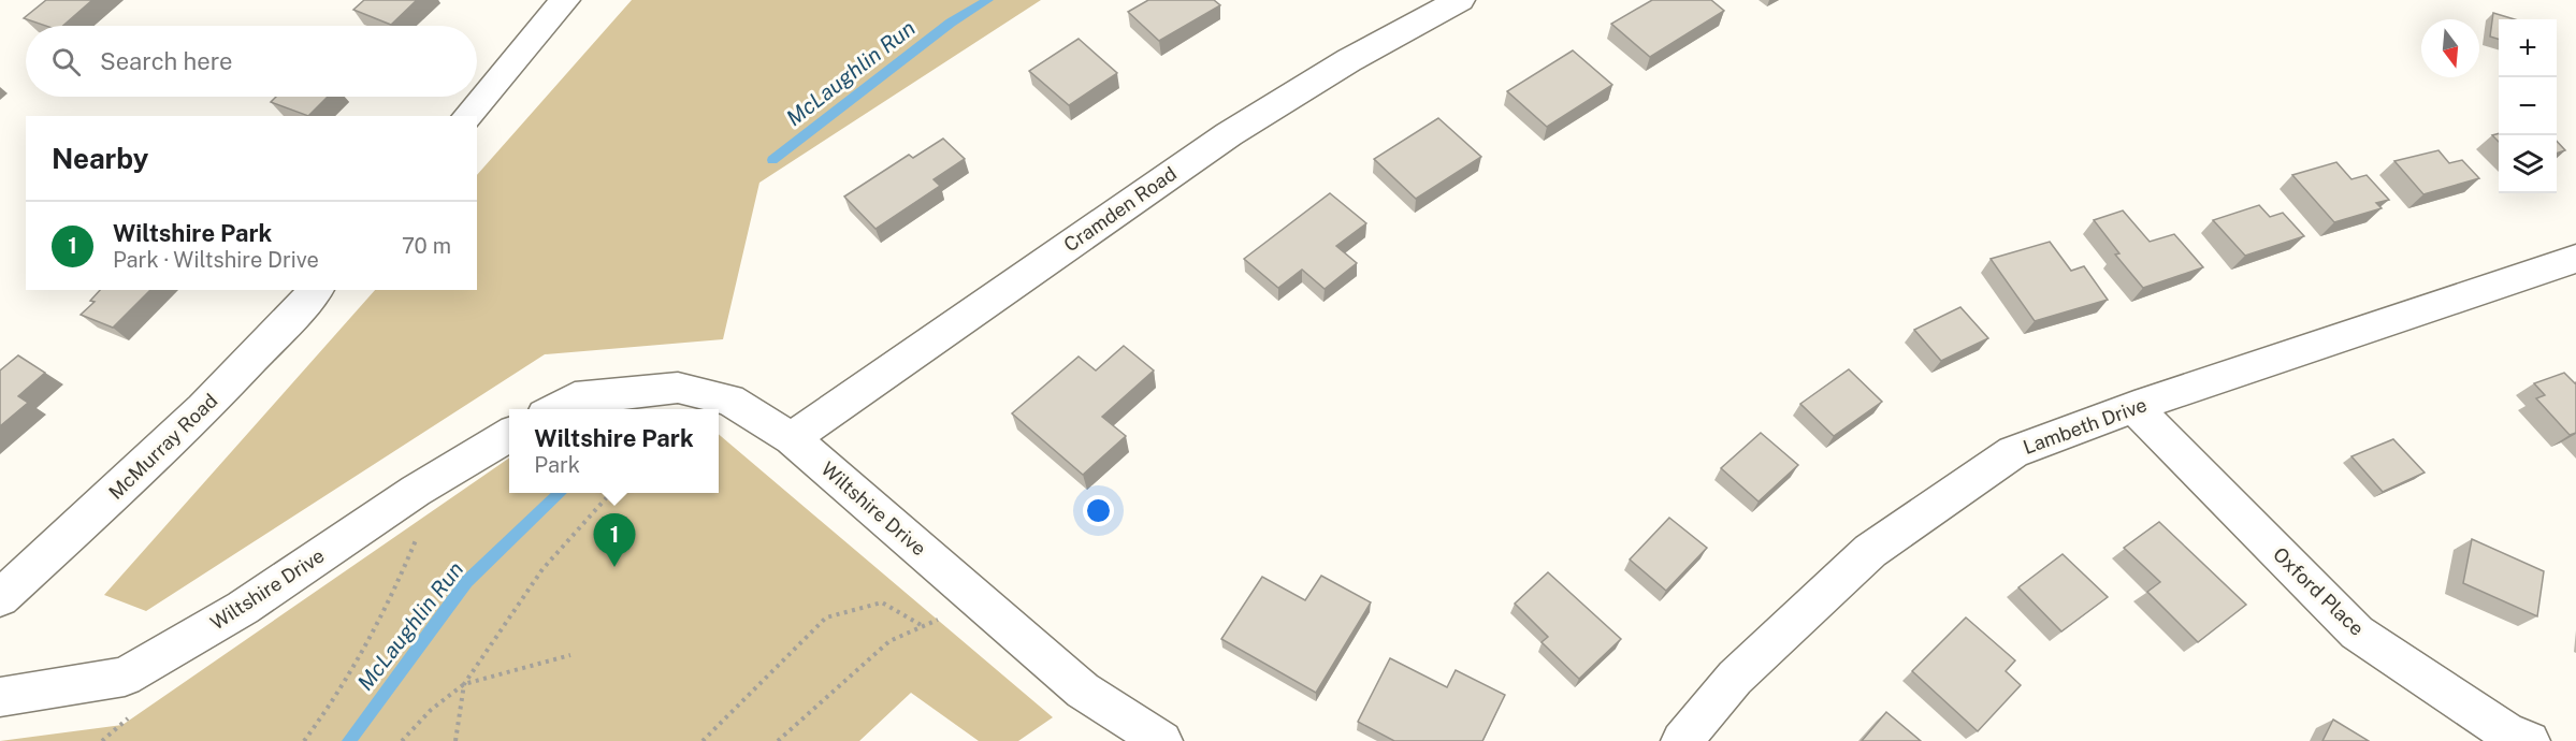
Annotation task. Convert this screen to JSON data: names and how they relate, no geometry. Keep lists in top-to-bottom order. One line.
{"streets":{"street":["Cramden Road","Lambeth Drive","McMurray Road","Wiltshire Drive","Oxford Place"]},"crossings":[["Cramden Road","Wiltshire Drive"],["Lambeth Drive","Oxford Place"]],"water":["McLaughlin Run"],"north":"bottom","page":{"map_buttons":["+","−"],"search":"Search here","heading":"Nearby","list":[{"mark":"1","name":"Wiltshire Park","note":"Park · Wiltshire Drive","value":"70 m"}],"popup":["Wiltshire Park","Park"],"pins":"1"}}
